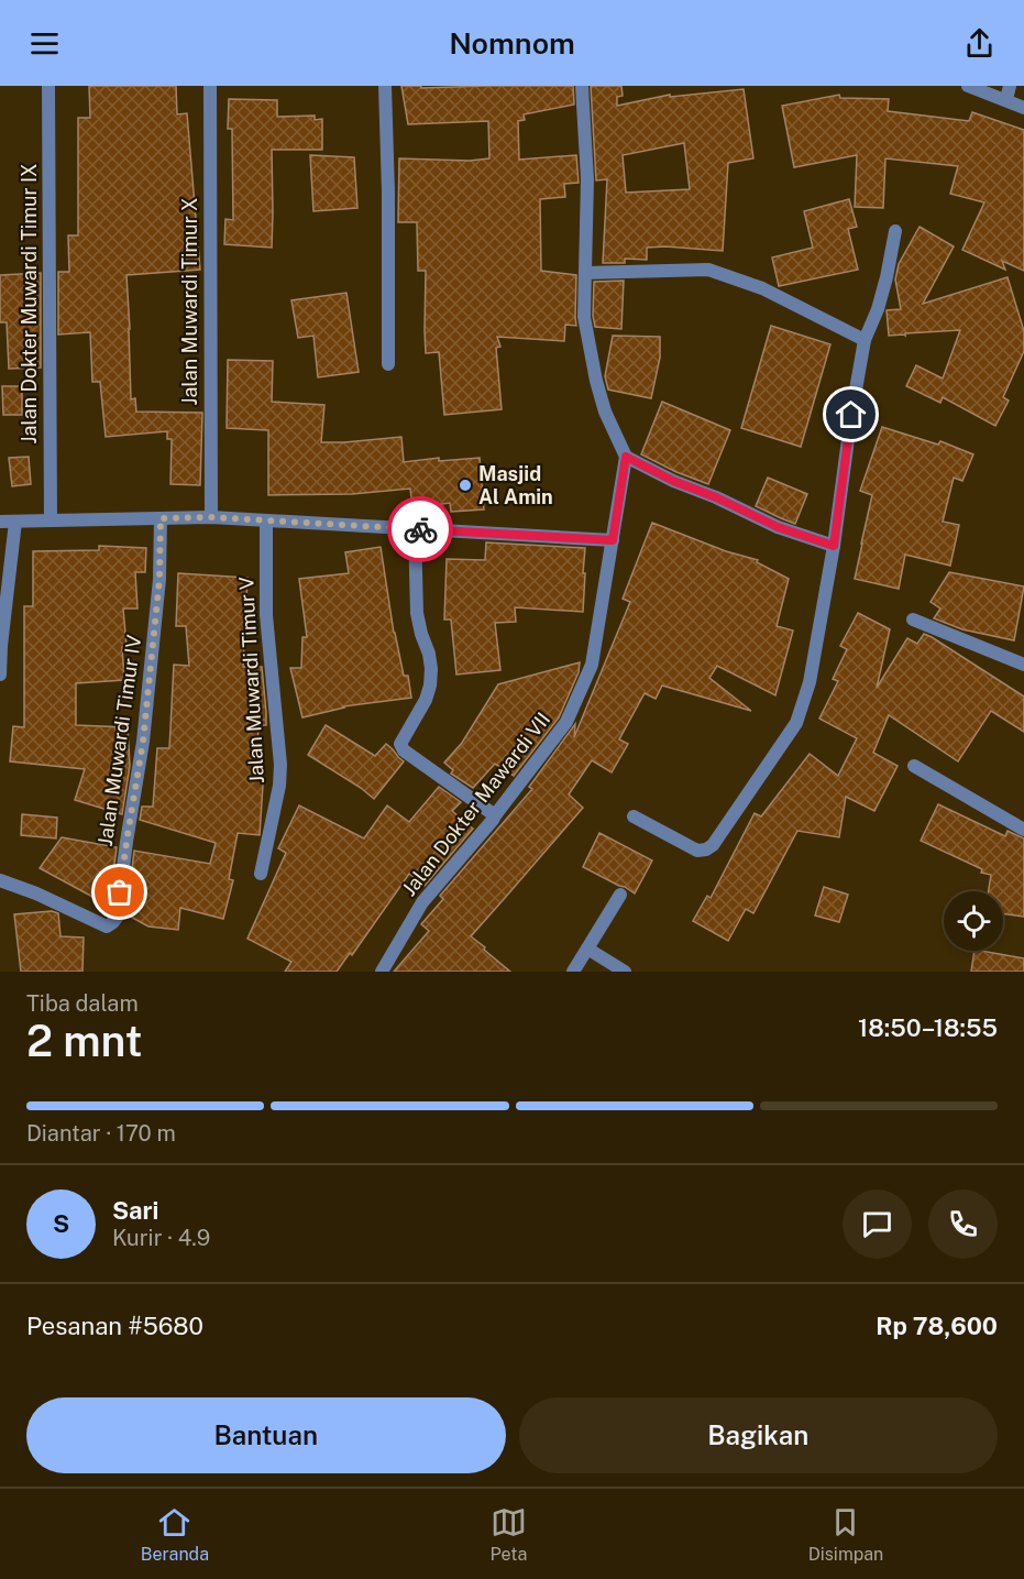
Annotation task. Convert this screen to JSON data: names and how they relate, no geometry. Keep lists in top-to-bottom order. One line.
{"streets":{"street":["Jalan Muwardi Timur X","Jalan Dokter Muwardi Timur IX","Jalan Muwardi Timur V","Jalan Muwardi Timur IV","Jalan Dokter Mawardi VII"]},"places":["Masjid Al Amin"],"page":{"header":"Nomnom","heading":["2 mnt","Tiba dalam","18:50–18:55"],"panel":["Sari","Kurir · 4.9","Pesanan #5680","Rp 78,600"],"bar":"Diantar · 170 m","round":"S","buttons":["Bantuan","Bagikan"],"tabs":["Beranda","Peta","Disimpan"]}}
